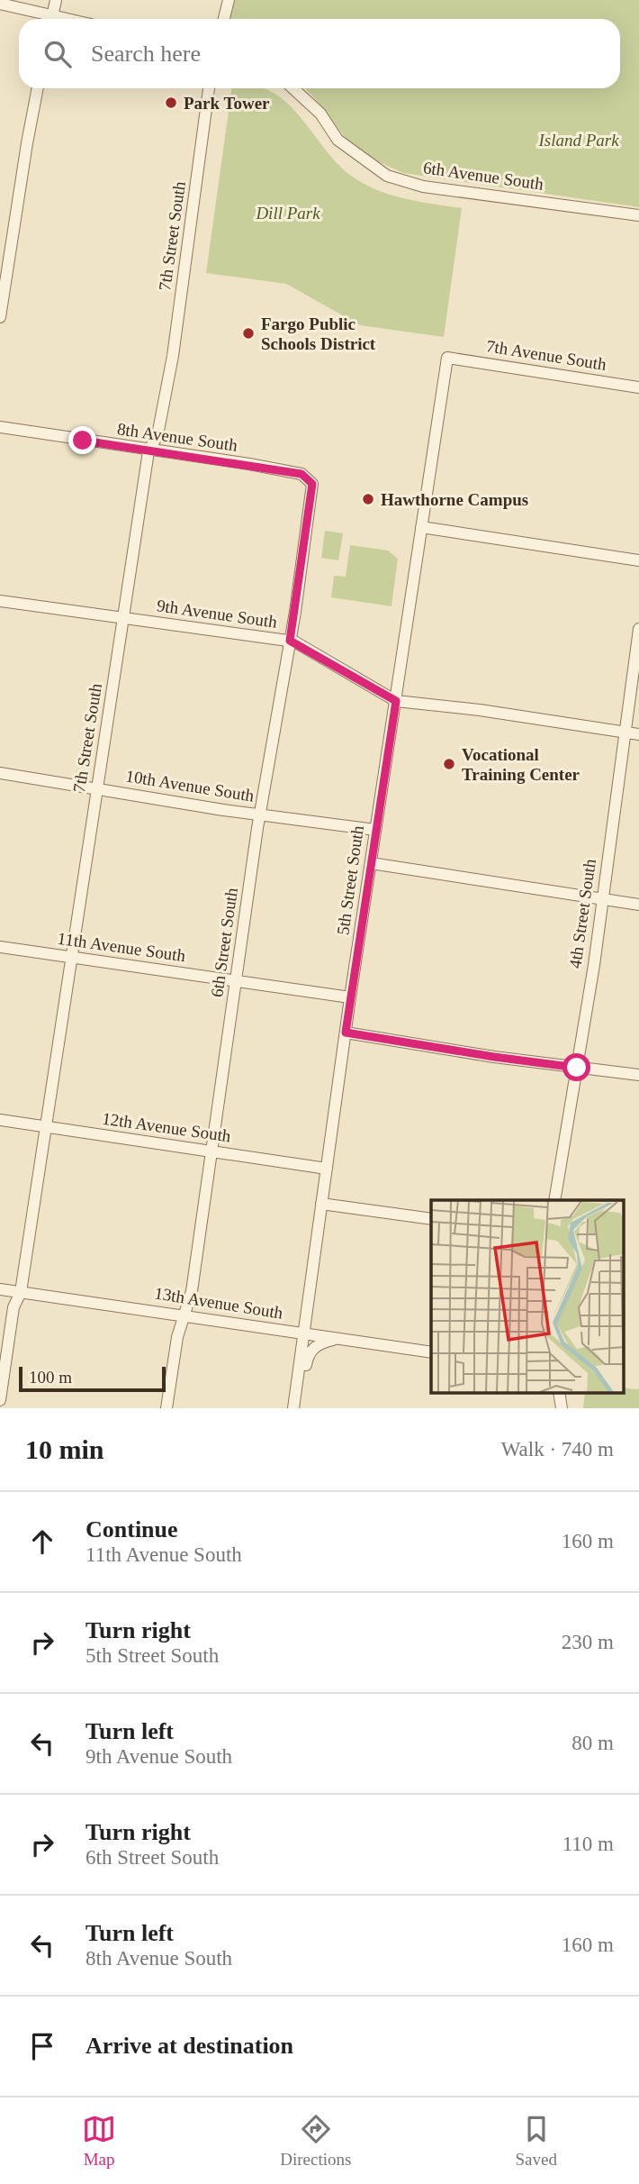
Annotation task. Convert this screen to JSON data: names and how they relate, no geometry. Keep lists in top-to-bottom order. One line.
{"streets":{"street":["6th Avenue South","7th Street South","7th Avenue South","8th Avenue South","9th Avenue South","10th Avenue South","5th Street South","4th Street South","6th Street South","11th Avenue South","12th Avenue South","13th Avenue South"]},"crossings":[["7th Street South","8th Avenue South"],["7th Street South","9th Avenue South"],["7th Street South","10th Avenue South"],["7th Street South","11th Avenue South"],["7th Street South","12th Avenue South"],["7th Street South","13th Avenue South"],["7th Avenue South","5th Street South"],["8th Avenue South","6th Street South"],["9th Avenue South","5th Street South"],["9th Avenue South","4th Street South"],["9th Avenue South","6th Street South"],["10th Avenue South","5th Street South"],["10th Avenue South","6th Street South"],["5th Street South","11th Avenue South"],["5th Street South","12th Avenue South"],["5th Street South","13th Avenue South"],["6th Street South","11th Avenue South"],["6th Street South","12th Avenue South"],["6th Street South","13th Avenue South"]],"parks":["Island Park","Dill Park"],"places":["Park Tower","Fargo Public Schools District","Hawthorne Campus","Vocational Training Center"],"scale_bar":"100 m","page":{"search":"Search here","scale":"100 m","heading":["10 min","Walk · 740 m"],"list":[["Continue","11th Avenue South","160 m"],["Turn right","5th Street South","230 m"],["Turn left","9th Avenue South","80 m"],["Turn right","6th Street South","110 m"],["Turn left","8th Avenue South","160 m"],"Arrive at destination"],"nav":["Map","Directions","Saved"]}}
